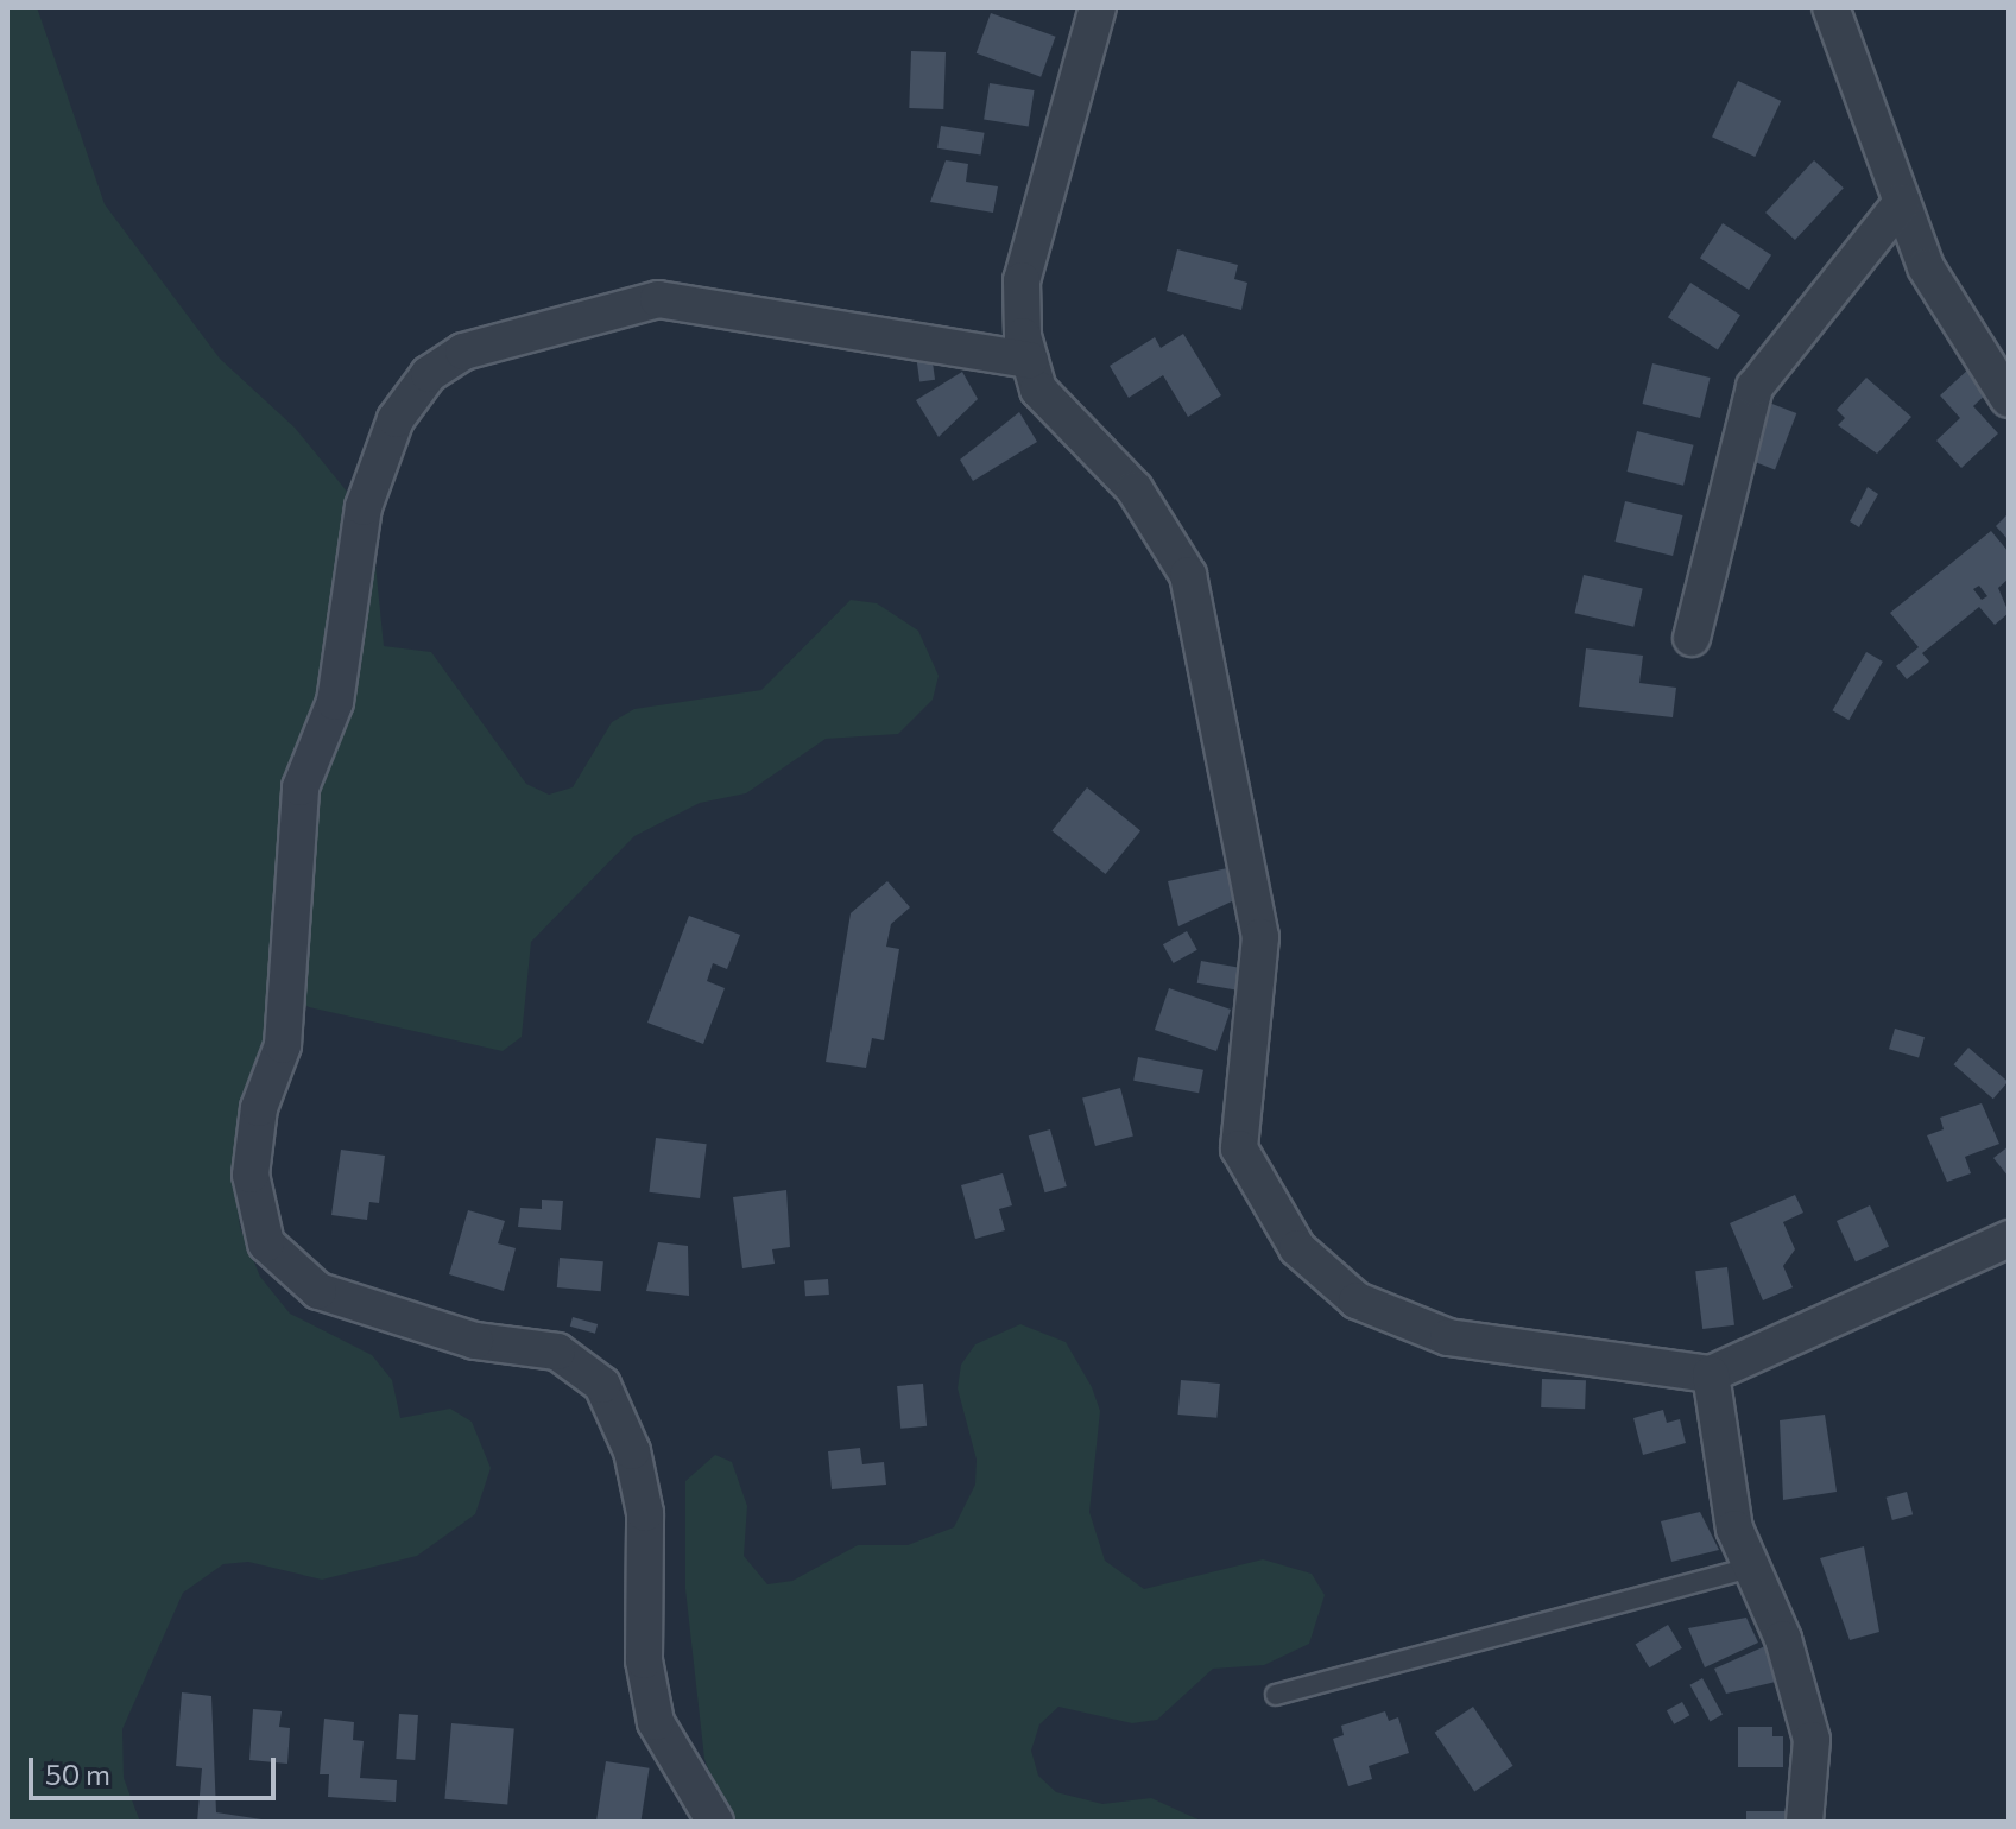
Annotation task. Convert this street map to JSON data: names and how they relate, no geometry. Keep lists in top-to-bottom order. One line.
{"scale_bar":"50 m"}
